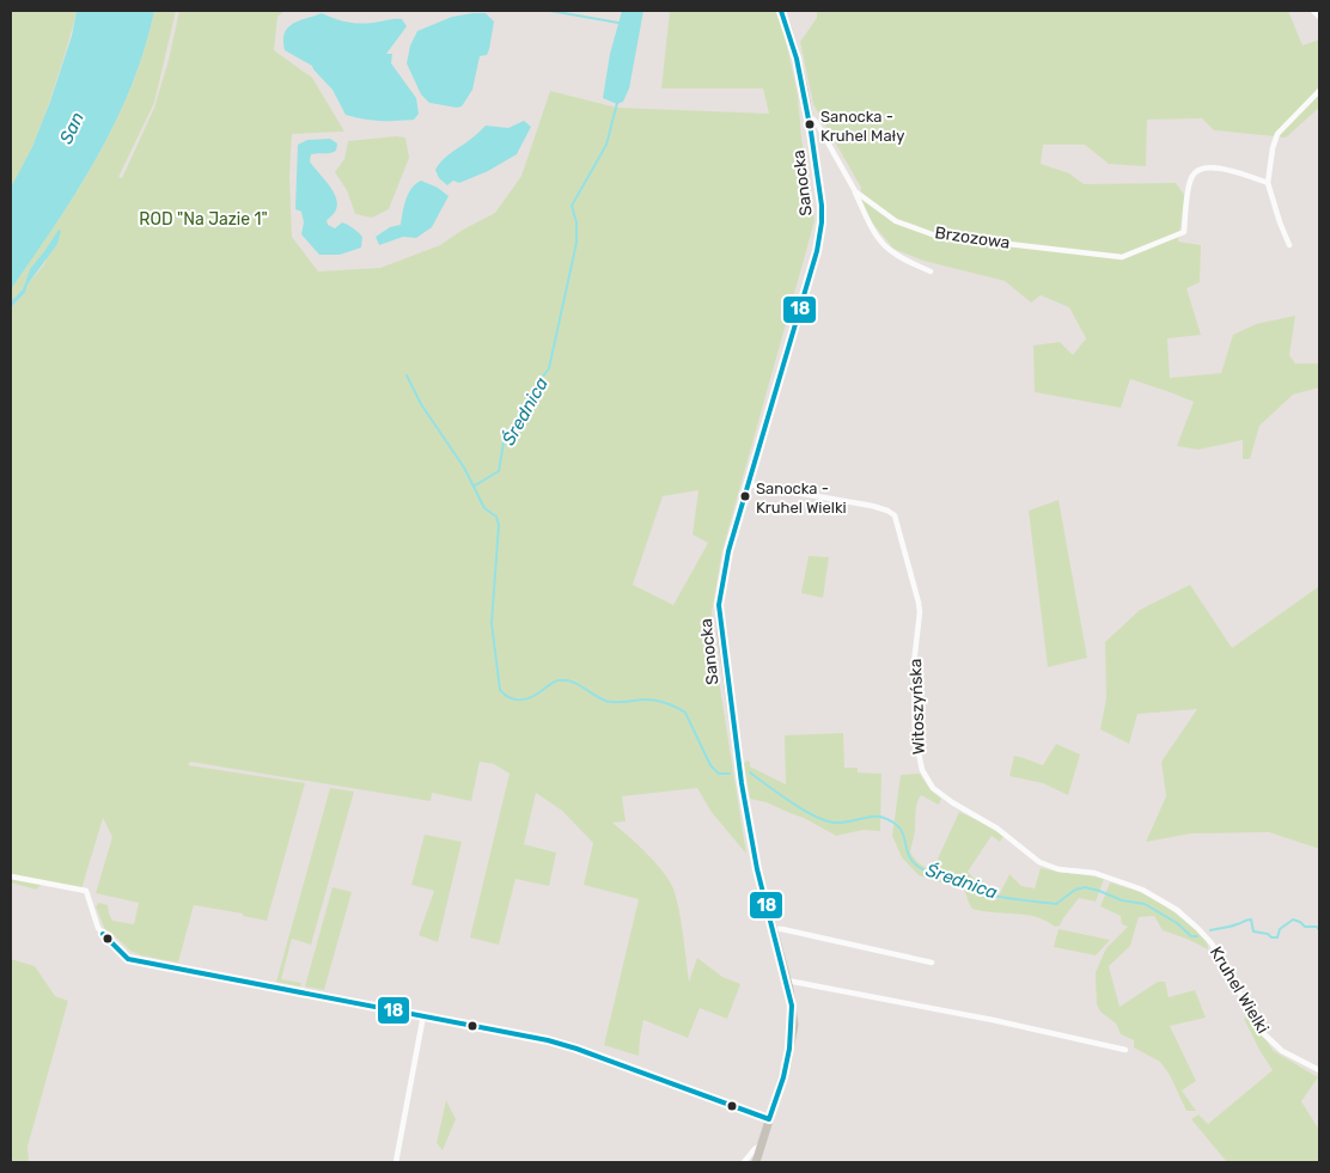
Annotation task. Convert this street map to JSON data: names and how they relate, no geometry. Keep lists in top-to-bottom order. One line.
{"streets":{"main road":["Sanocka"],"street":["Brzozowa","Witoszyńska","Kruhel Wielki"]},"crossings":[["Sanocka","Brzozowa"],["Sanocka","Witoszyńska"],["Witoszyńska","Kruhel Wielki"]],"water":["San","Średnica"],"parks":["ROD \"Na Jazie 1\""],"places":["Sanocka - Kruhel Mały","Sanocka - Kruhel Wielki"],"lines":["transit line 18"]}
